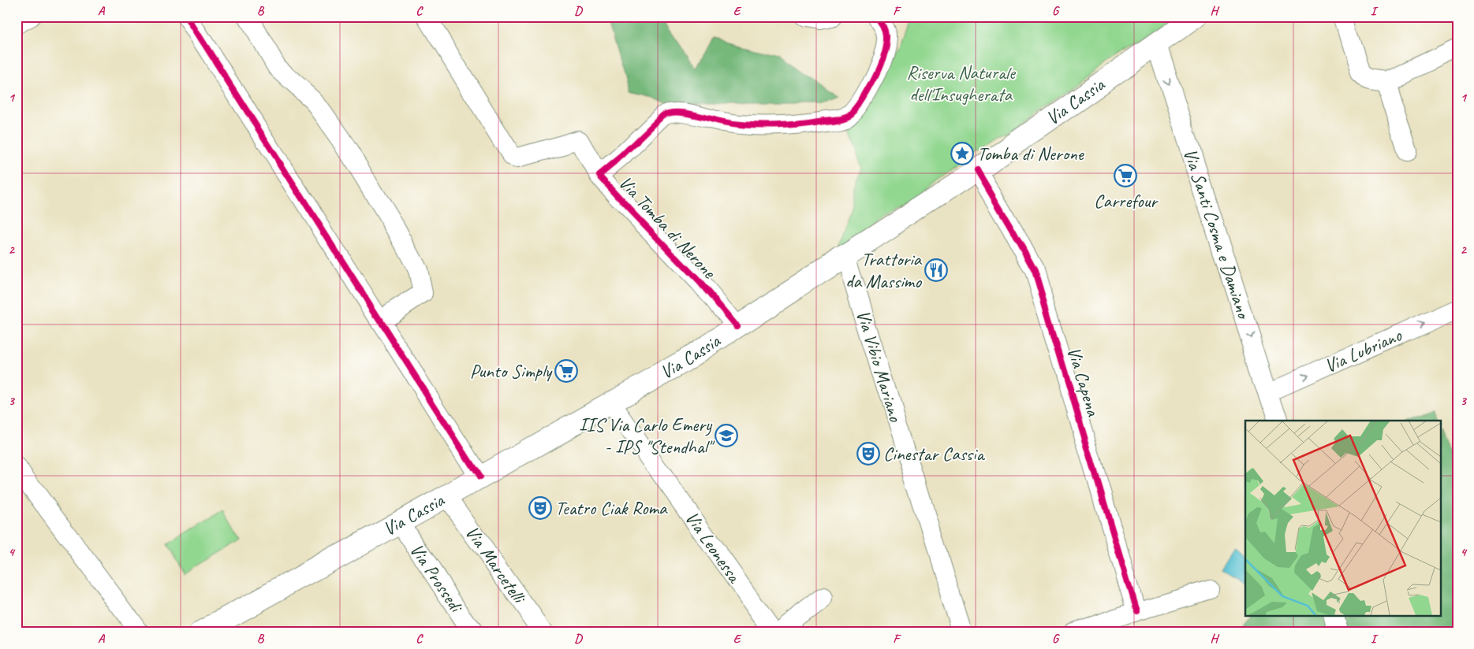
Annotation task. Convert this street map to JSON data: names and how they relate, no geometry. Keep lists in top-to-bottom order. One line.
{"streets":{"main road":["Via Cassia"],"street":["Via Tomba di Nerone","Via Santi Cosma e Damiano","Via Lubriano","Via Vibio Mariano","Via Capena","Via Leonessa","Via Marcetelli","Via Prossedi"]},"crossings":[["Via Cassia","Via Tomba di Nerone"],["Via Cassia","Via Santi Cosma e Damiano"],["Via Cassia","Via Vibio Mariano"],["Via Cassia","Via Capena"],["Via Cassia","Via Leonessa"],["Via Cassia","Via Marcetelli"],["Via Cassia","Via Prossedi"],["Via Santi Cosma e Damiano","Via Lubriano"]],"one_way":["Via Santi Cosma e Damiano","Via Lubriano"],"parks":["Riserva Naturale dell'Insugherata"],"places":{"place":["Tomba di Nerone"],"supermarket":["Carrefour","Punto Simply"],"restaurant":["Trattoria da Massimo"],"school or university":["IIS Via Carlo Emery - IPS \"Stendhal\""],"theatre":["Cinestar Cassia","Teatro Ciak Roma"]},"grid":{"columns":["A","B","C","D","E","F","G","H","I"],"rows":["1","2","3","4"]}}
